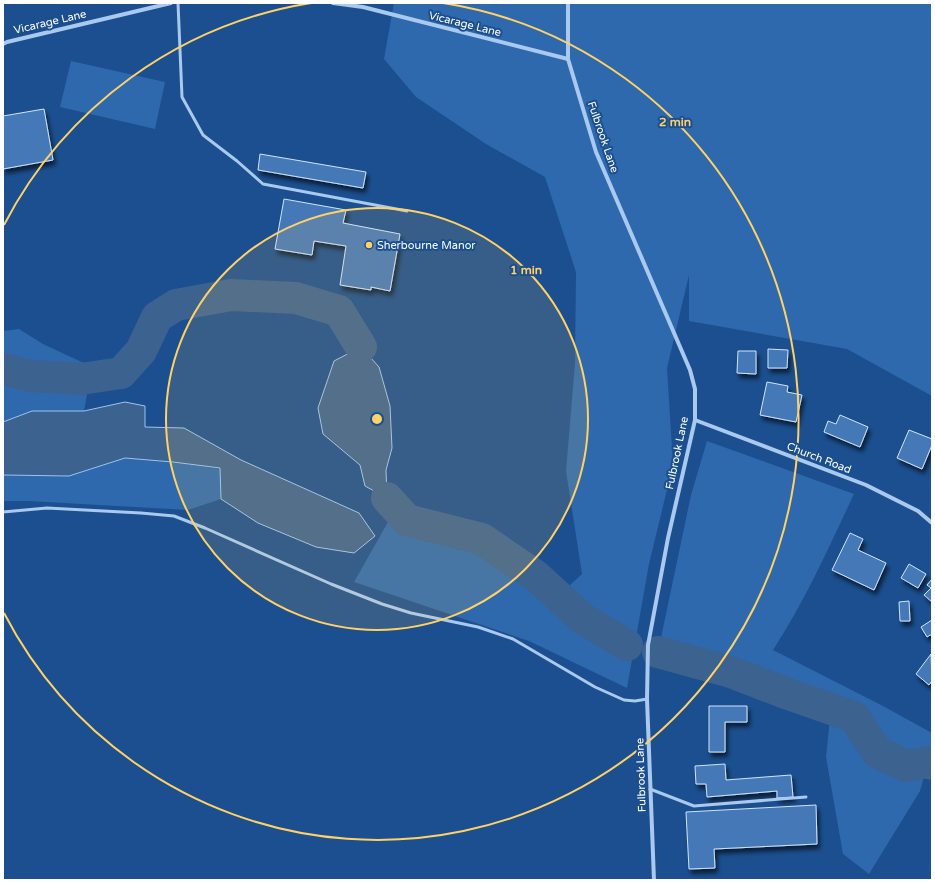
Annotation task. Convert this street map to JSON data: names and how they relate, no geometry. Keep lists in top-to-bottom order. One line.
{"streets":{"street":["Vicarage Lane","Fulbrook Lane","Church Road"]},"crossings":[["Vicarage Lane","Fulbrook Lane"],["Fulbrook Lane","Church Road"]],"places":["Sherbourne Manor"],"rings":["2 min","1 min"]}
